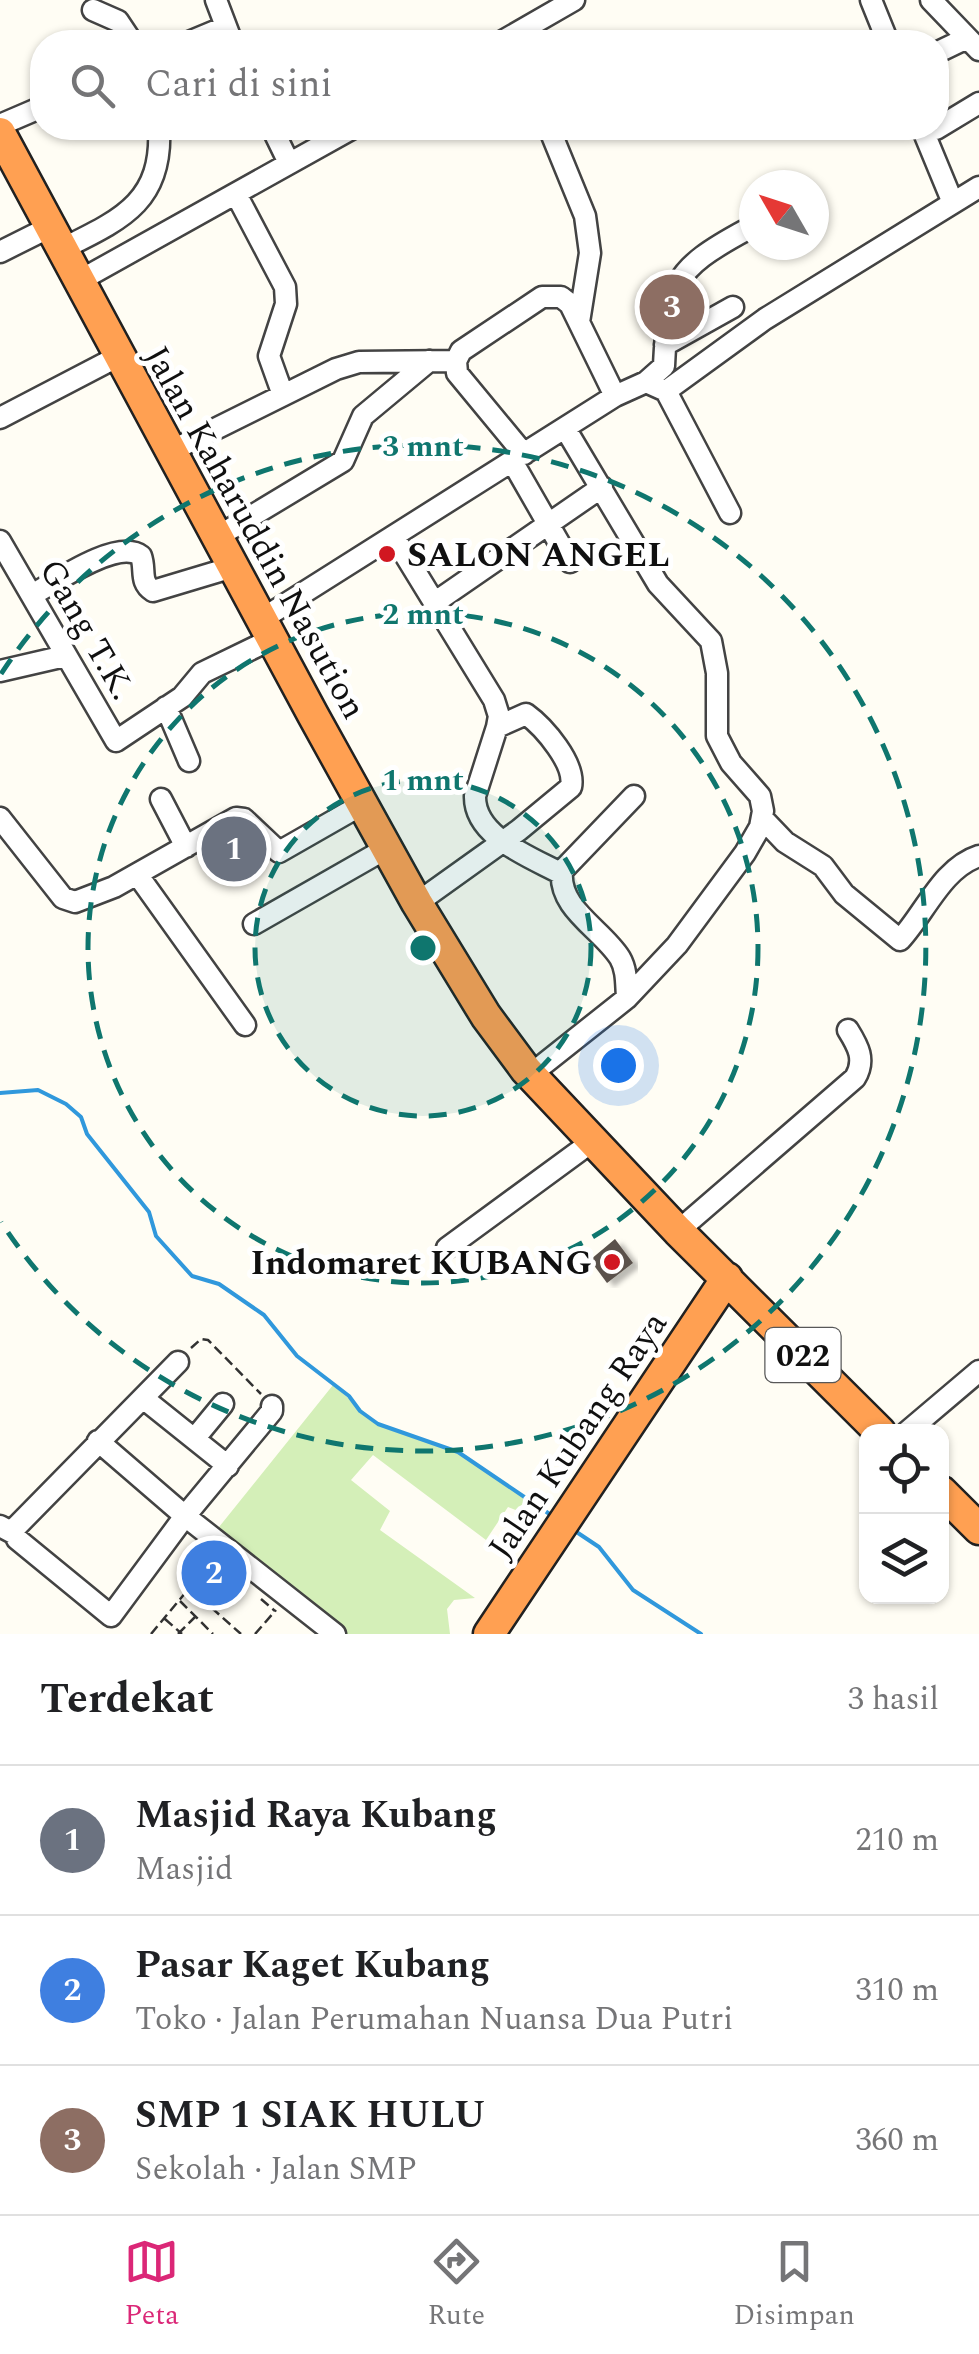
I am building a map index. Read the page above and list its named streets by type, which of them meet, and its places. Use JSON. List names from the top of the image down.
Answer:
{
  "streets": {
    "highway": ["Jalan Kaharuddin Nasution", "022", "Jalan Kubang Raya"],
    "street": ["Gang T.K."]
  },
  "crossings": [
    ["Jalan Kaharuddin Nasution", "Gang T.K."],
    ["Jalan Kaharuddin Nasution", "022"],
    ["Jalan Kaharuddin Nasution", "Jalan Kubang Raya"],
    ["022", "Jalan Kubang Raya"]
  ],
  "places": ["SALON ANGEL", "Indomaret KUBANG"],
  "north": "top left",
  "page": {
    "search": "Cari di sini",
    "pins": ["3", "1", "2"],
    "heading": ["Terdekat", "3 hasil"],
    "list": [
      {
        "mark": "1",
        "name": "Masjid Raya Kubang",
        "note": "Masjid",
        "value": "210 m"
      },
      {
        "mark": "2",
        "name": "Pasar Kaget Kubang",
        "note": "Toko · Jalan Perumahan Nuansa Dua Putri",
        "value": "310 m"
      },
      {
        "mark": "3",
        "name": "SMP 1 SIAK HULU",
        "note": "Sekolah · Jalan SMP",
        "value": "360 m"
      }
    ],
    "nav": ["Peta", "Rute", "Disimpan"]
  },
  "rings": ["3 mnt", "2 mnt", "1 mnt"]
}
